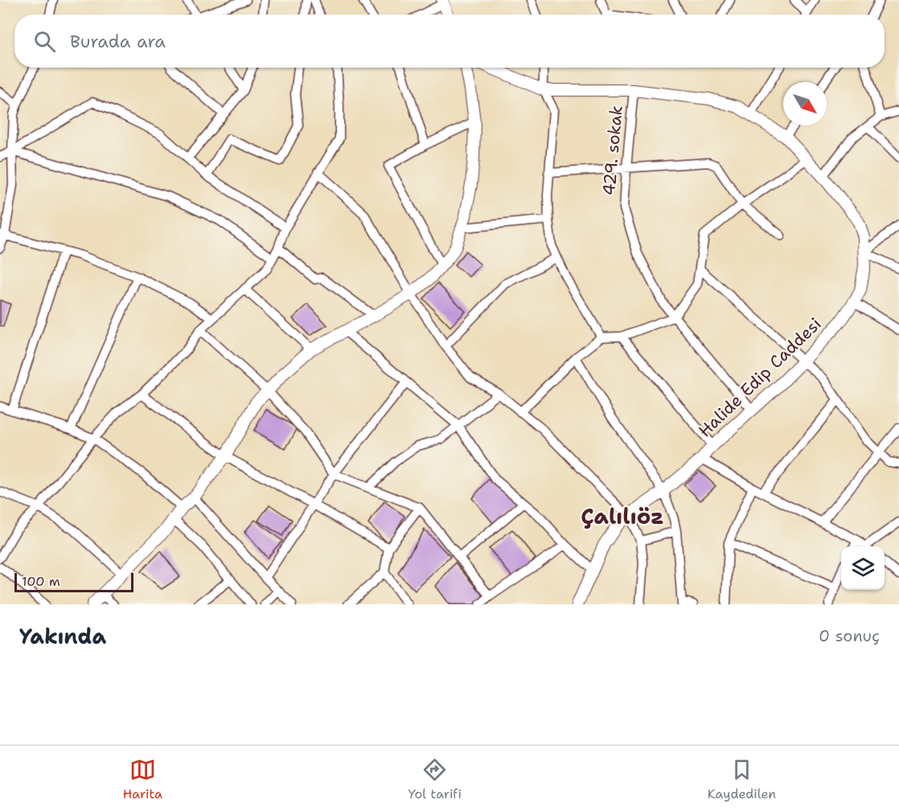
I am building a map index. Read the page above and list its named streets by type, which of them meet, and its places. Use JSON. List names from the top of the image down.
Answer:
{
  "streets": {
    "street": ["429. sokak", "Halide Edip Caddesi"]
  },
  "crossings": [
    ["429. sokak", "Halide Edip Caddesi"]
  ],
  "districts": ["Çalılıöz"],
  "scale_bar": "100 m",
  "north": "bottom right",
  "page": {
    "search": "Burada ara",
    "scale": "100 m",
    "heading": ["Yakında", "0 sonuç"],
    "nav": ["Harita", "Yol tarifi", "Kaydedilen"]
  }
}
